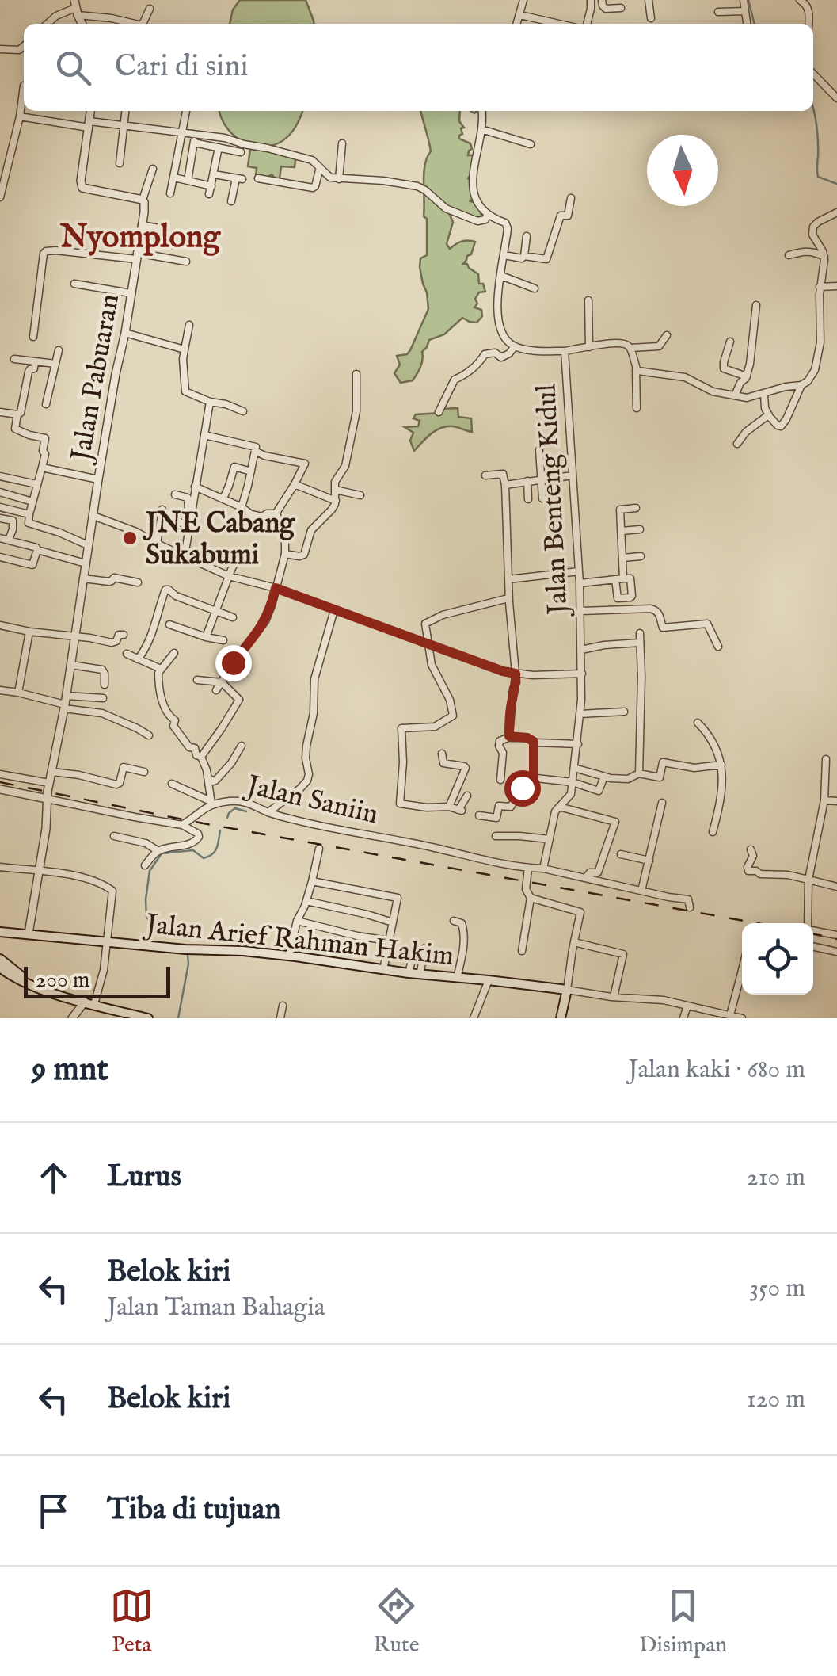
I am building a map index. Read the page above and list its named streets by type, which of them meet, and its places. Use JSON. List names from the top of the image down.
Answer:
{
  "streets": {
    "main road": ["Jalan Arief Rahman Hakim"],
    "street": ["Jalan Pabuaran", "Jalan Benteng Kidul", "Jalan Saniin"]
  },
  "crossings": [
    ["Jalan Pabuaran", "Jalan Arief Rahman Hakim"]
  ],
  "districts": ["Nyomplong"],
  "places": ["JNE Cabang Sukabumi"],
  "scale_bar": "200 m",
  "north": "bottom",
  "page": {
    "search": "Cari di sini",
    "scale": "200 m",
    "heading": ["9 mnt", "Jalan kaki · 680 m"],
    "list": [
      ["Lurus", "210 m"],
      ["Belok kiri", "Jalan Taman Bahagia", "350 m"],
      ["Belok kiri", "120 m"],
      "Tiba di tujuan"
    ],
    "nav": ["Peta", "Rute", "Disimpan"]
  }
}
